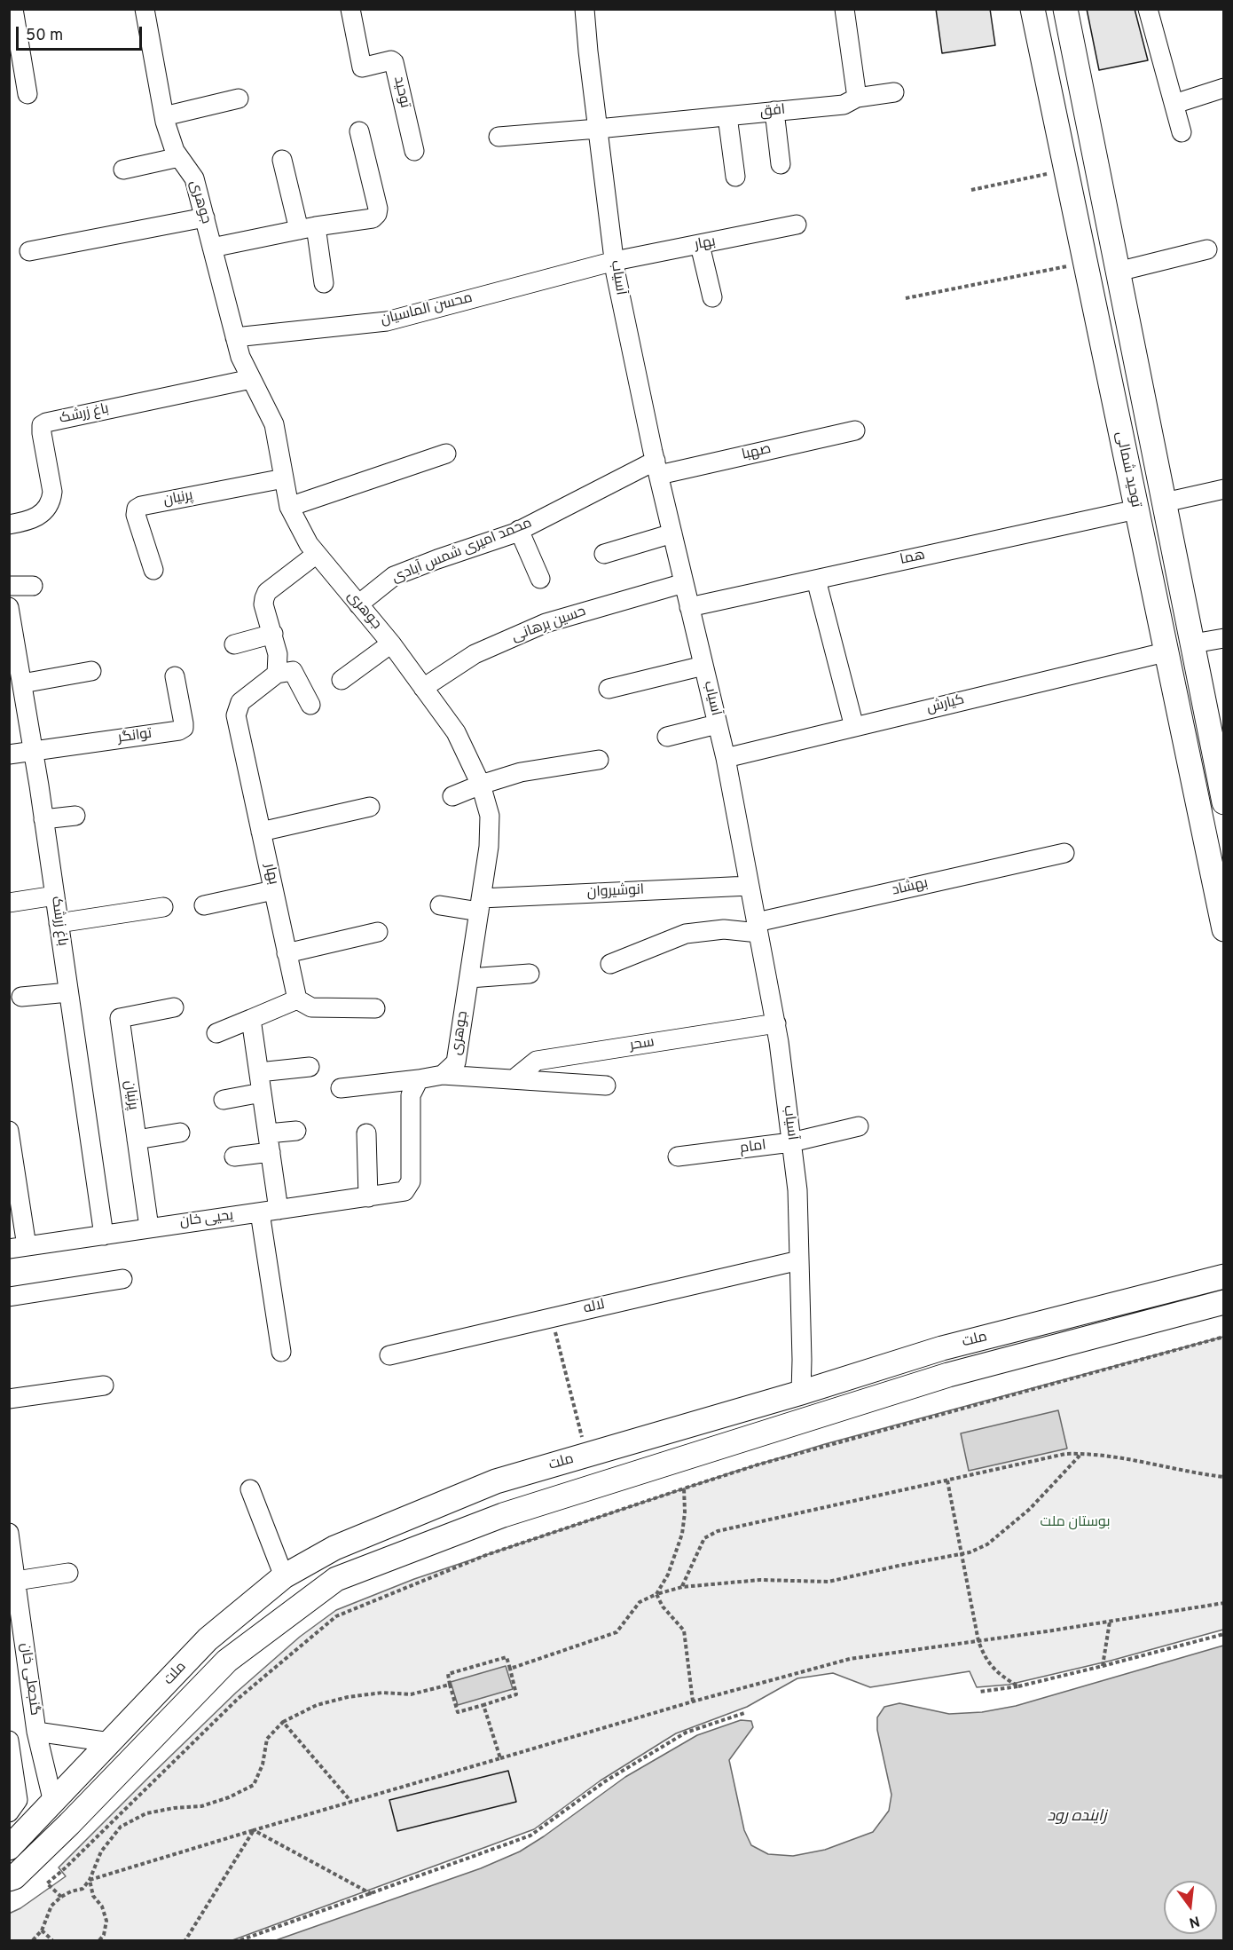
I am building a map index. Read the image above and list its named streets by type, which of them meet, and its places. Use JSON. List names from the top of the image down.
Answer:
{
  "streets": {
    "main road": ["توحید شمالی", "ملت"],
    "street": [
      "توحید",
      "افق",
      "جوهری",
      "بهار",
      "آسیاب",
      "محسن الماسیان",
      "باغ زرشک",
      "صهبا",
      "پرنیان",
      "محمد امیری شمس آبادی",
      "هما",
      "حسین برهانی",
      "کیارش",
      "توانگر",
      "بهشاد",
      "انوشیروان",
      "سحر",
      "امام",
      "یحیی خان",
      "لاله",
      "گنجعلی خان"
    ]
  },
  "crossings": [
    ["افق", "آسیاب"],
    ["جوهری", "محسن الماسیان"],
    ["جوهری", "باغ زرشک"],
    ["جوهری", "پرنیان"],
    ["جوهری", "محمد امیری شمس آبادی"],
    ["جوهری", "حسین برهانی"],
    ["جوهری", "انوشیروان"],
    ["بهار", "آسیاب"],
    ["بهار", "محسن الماسیان"],
    ["آسیاب", "محسن الماسیان"],
    ["آسیاب", "صهبا"],
    ["آسیاب", "محمد امیری شمس آبادی"],
    ["آسیاب", "هما"],
    ["آسیاب", "حسین برهانی"],
    ["آسیاب", "کیارش"],
    ["آسیاب", "بهشاد"],
    ["آسیاب", "انوشیروان"],
    ["آسیاب", "سحر"],
    ["آسیاب", "امام"],
    ["آسیاب", "لاله"],
    ["آسیاب", "ملت"],
    ["باغ زرشک", "توانگر"],
    ["باغ زرشک", "یحیی خان"],
    ["صهبا", "محمد امیری شمس آبادی"],
    ["توحید شمالی", "هما"],
    ["توحید شمالی", "کیارش"],
    ["پرنیان", "یحیی خان"],
    ["ملت", "گنجعلی خان"]
  ],
  "water": ["زاینده رود"],
  "parks": ["بوستان ملت"],
  "scale_bar": "50 m",
  "north": "bottom"
}
